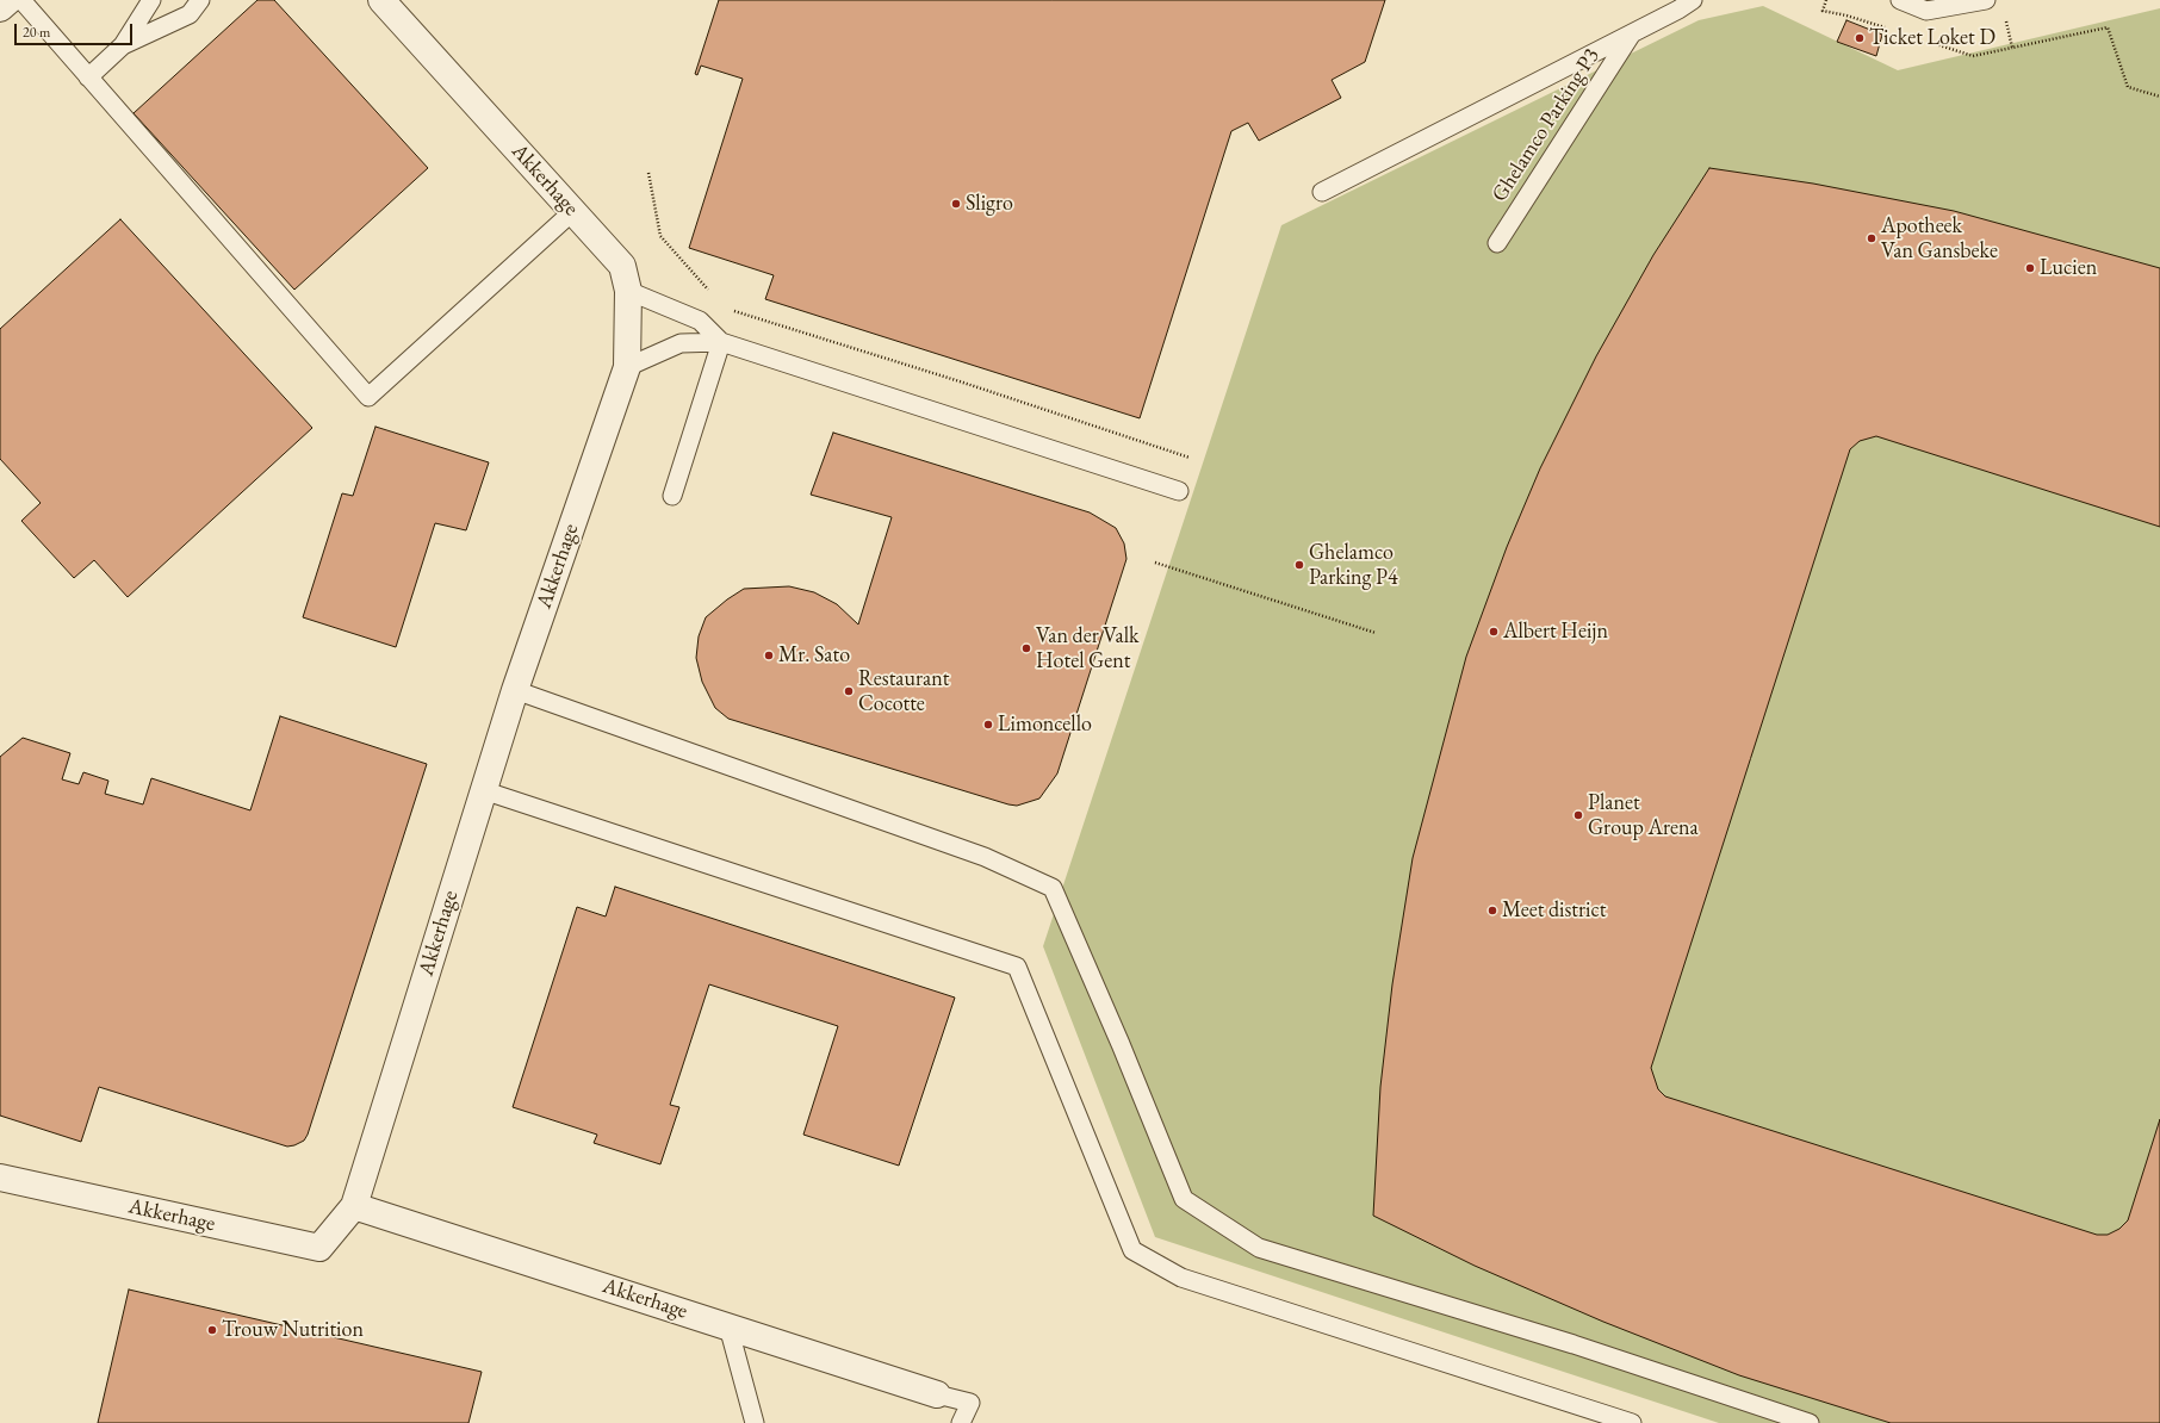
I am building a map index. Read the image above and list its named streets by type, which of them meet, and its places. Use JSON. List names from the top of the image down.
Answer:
{
  "streets": {
    "street": ["Akkerhage"],
    "lane": ["Ghelamco Parking P3"]
  },
  "places": [
    "Ticket Loket D",
    "Sligro",
    "Apotheek Van Gansbeke",
    "Lucien",
    "Ghelamco Parking P4",
    "Albert Heijn",
    "Van der Valk Hotel Gent",
    "Mr. Sato",
    "Restaurant Cocotte",
    "Limoncello",
    "Planet Group Arena",
    "Meet district",
    "Trouw Nutrition"
  ],
  "scale_bar": "20 m"
}
